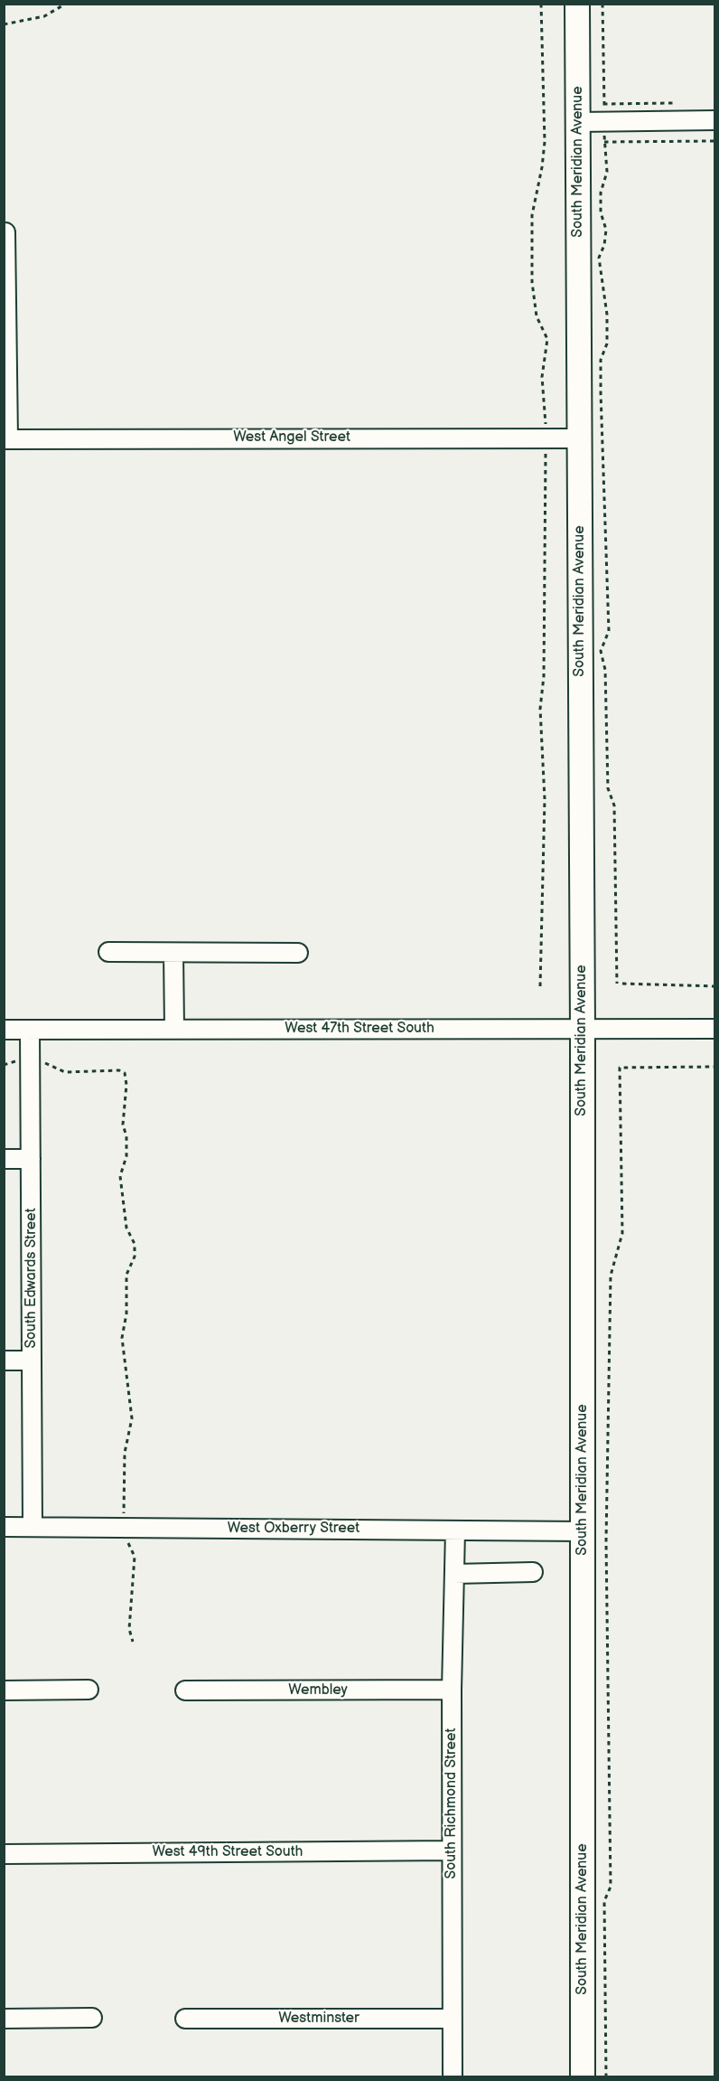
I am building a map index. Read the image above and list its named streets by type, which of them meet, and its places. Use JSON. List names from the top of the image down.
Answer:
{
  "streets": {
    "main road": ["South Meridian Avenue"],
    "street": [
      "West Angel Street",
      "West 47th Street South",
      "South Edwards Street",
      "West Oxberry Street",
      "Wembley",
      "South Richmond Street",
      "West 49th Street South",
      "Westminster"
    ]
  },
  "crossings": [
    ["South Meridian Avenue", "West Angel Street"],
    ["South Meridian Avenue", "West 47th Street South"],
    ["South Meridian Avenue", "West Oxberry Street"],
    ["West 47th Street South", "South Edwards Street"],
    ["South Edwards Street", "West Oxberry Street"],
    ["West Oxberry Street", "South Richmond Street"],
    ["Wembley", "South Richmond Street"],
    ["South Richmond Street", "West 49th Street South"],
    ["South Richmond Street", "Westminster"]
  ]
}
